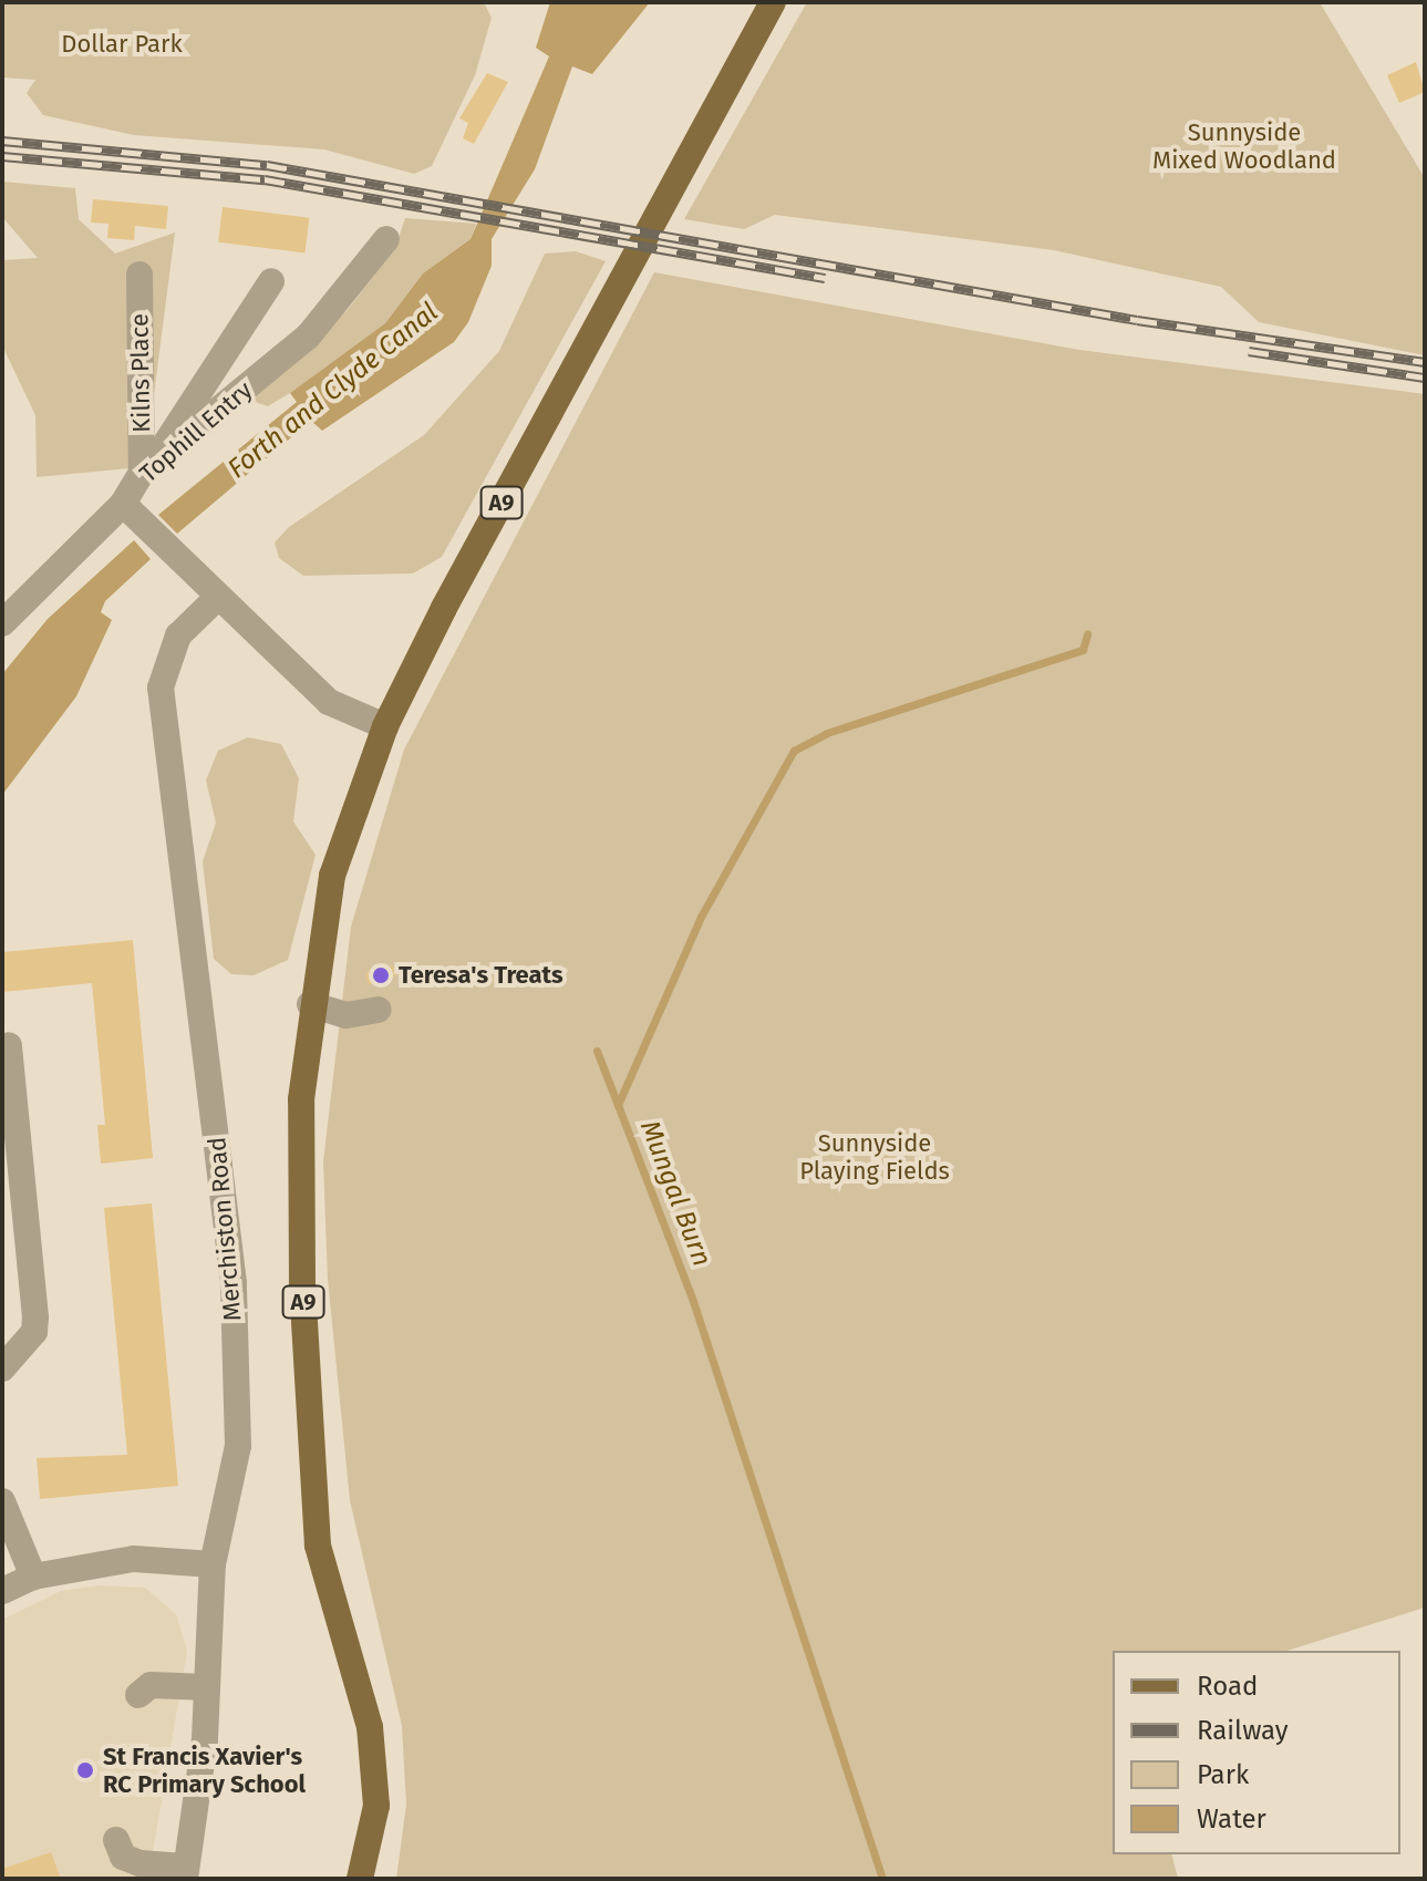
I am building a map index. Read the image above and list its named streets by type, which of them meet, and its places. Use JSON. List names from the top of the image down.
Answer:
{
  "streets": {
    "main road": ["A9"],
    "street": ["Kilns Place", "Tophill Entry", "Merchiston Road"]
  },
  "crossings": [
    ["Kilns Place", "Tophill Entry"]
  ],
  "water": ["Forth and Clyde Canal", "Mungal Burn"],
  "parks": ["Dollar Park", "Sunnyside Mixed Woodland", "Sunnyside Playing Fields"],
  "places": ["Teresa's Treats", "St Francis Xavier's RC Primary School"],
  "legend": [
    "Road",
    "Railway",
    "Park",
    "Water"
  ]
}
